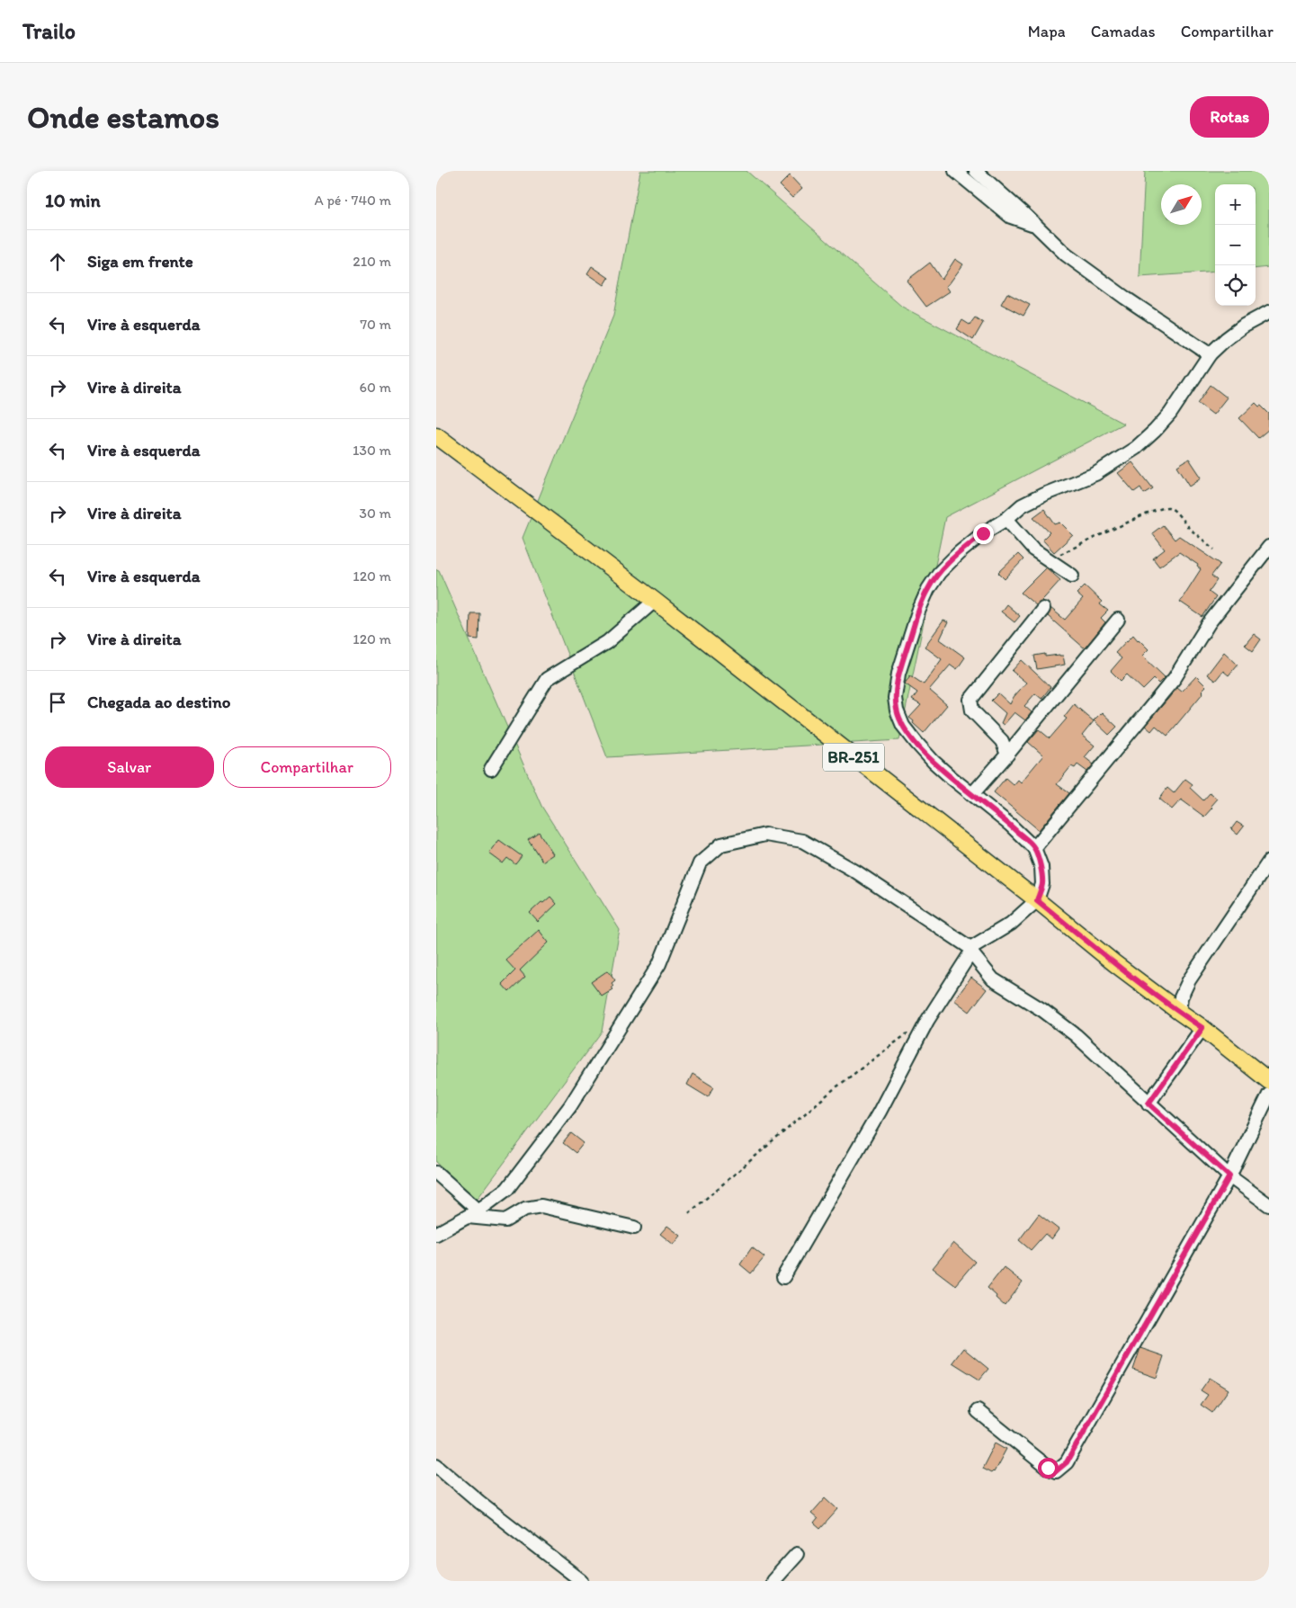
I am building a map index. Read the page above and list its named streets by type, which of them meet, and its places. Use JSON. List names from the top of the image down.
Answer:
{
  "streets": {
    "main road": ["BR-251"]
  },
  "north": "top right",
  "page": {
    "header": "Trailo",
    "nav": ["Mapa", "Camadas", "Compartilhar"],
    "buttons": [
      "Rotas",
      ["Salvar", "Compartilhar"]
    ],
    "title": "Onde estamos",
    "heading": ["10 min", "A pé · 740 m"],
    "map_buttons": ["+", "−"],
    "list": [
      ["Siga em frente", "210 m"],
      ["Vire à esquerda", "70 m"],
      ["Vire à direita", "60 m"],
      ["Vire à esquerda", "130 m"],
      ["Vire à direita", "30 m"],
      ["Vire à esquerda", "120 m"],
      ["Vire à direita", "120 m"],
      "Chegada ao destino"
    ]
  }
}
